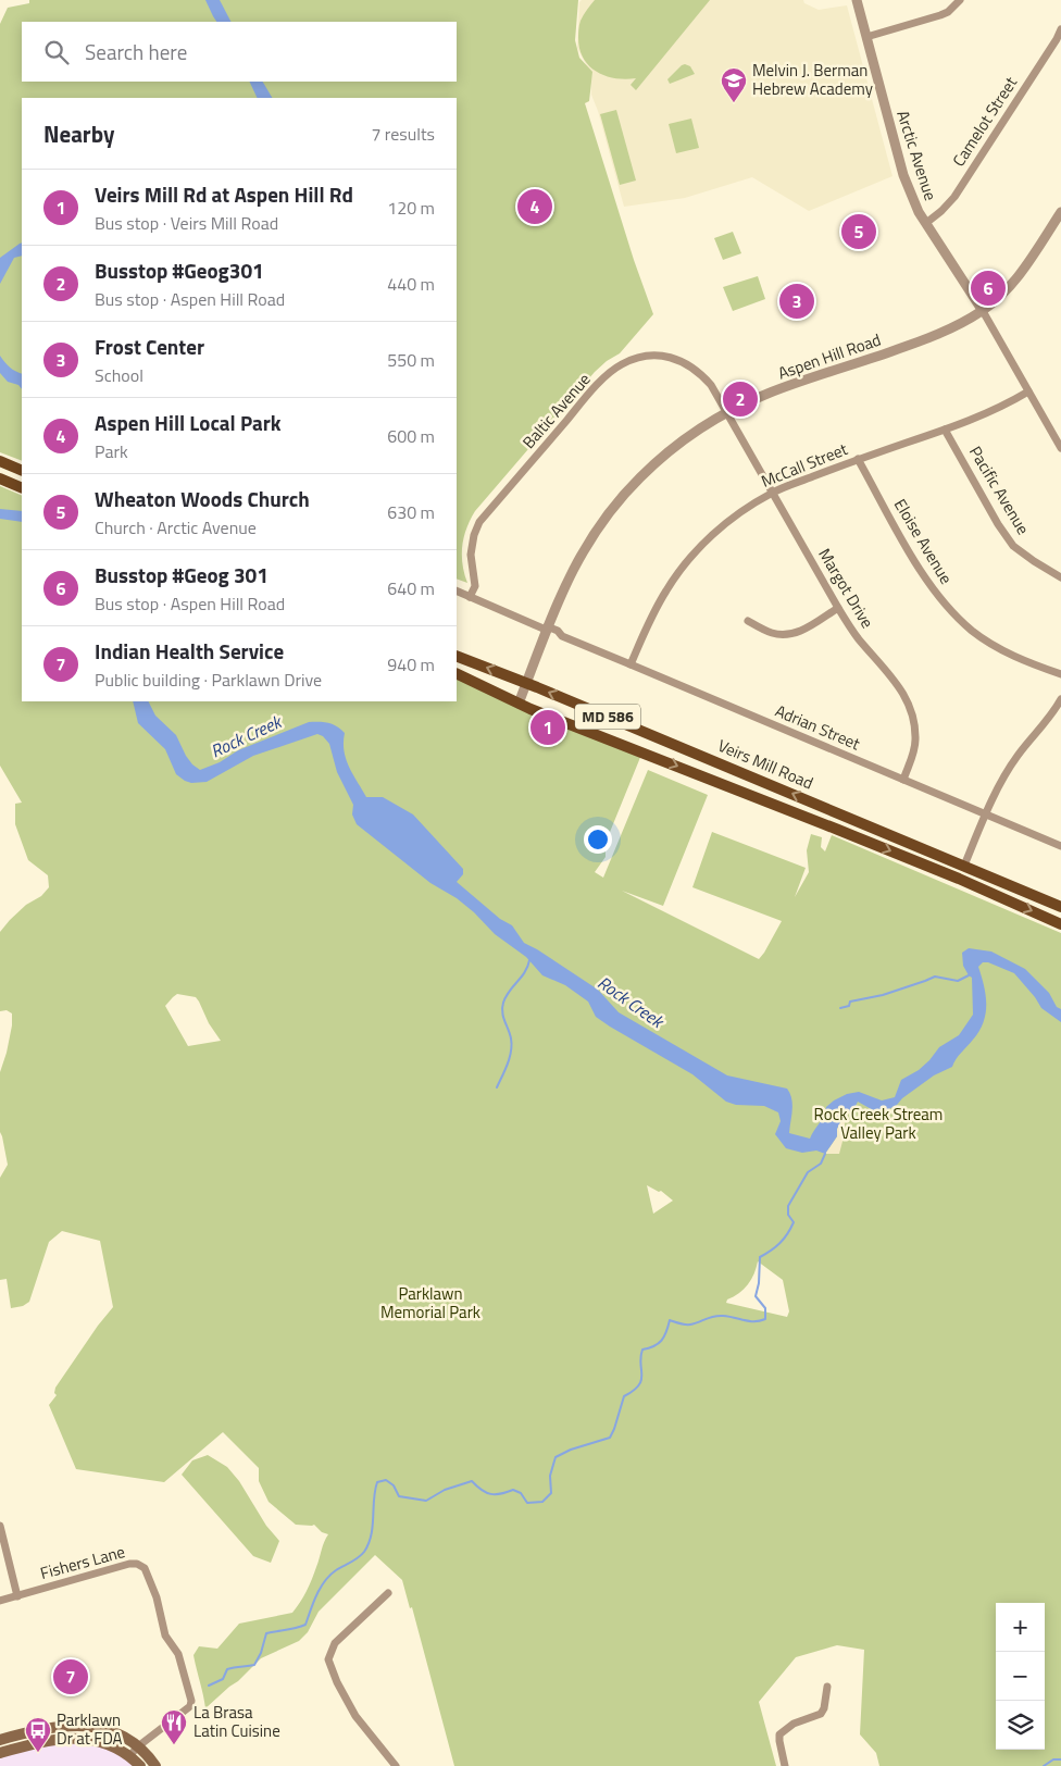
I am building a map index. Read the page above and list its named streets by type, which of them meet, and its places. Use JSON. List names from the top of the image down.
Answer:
{
  "streets": {
    "main road": ["MD 586", "Veirs Mill Road"],
    "street": [
      "Camelot Street",
      "Arctic Avenue",
      "Aspen Hill Road",
      "Baltic Avenue",
      "McCall Street",
      "Pacific Avenue",
      "Eloise Avenue",
      "Margot Drive",
      "Adrian Street",
      "Fishers Lane"
    ]
  },
  "crossings": [
    ["Camelot Street", "Arctic Avenue"],
    ["Arctic Avenue", "Aspen Hill Road"],
    ["Arctic Avenue", "McCall Street"],
    ["Aspen Hill Road", "Baltic Avenue"],
    ["Aspen Hill Road", "Margot Drive"],
    ["Aspen Hill Road", "Adrian Street"],
    ["Aspen Hill Road", "Veirs Mill Road"],
    ["Baltic Avenue", "Margot Drive"],
    ["Baltic Avenue", "Adrian Street"],
    ["McCall Street", "Pacific Avenue"],
    ["McCall Street", "Eloise Avenue"],
    ["McCall Street", "Margot Drive"],
    ["McCall Street", "Adrian Street"],
    ["Margot Drive", "Adrian Street"]
  ],
  "water": ["Rock Creek"],
  "parks": ["Rock Creek Stream Valley Park", "Parklawn Memorial Park"],
  "places": {
    "school or university": ["Melvin J. Berman Hebrew Academy"],
    "restaurant": ["La Brasa Latin Cuisine"],
    "bus stop": ["Parklawn Dr at FDA"]
  },
  "page": {
    "search": "Search here",
    "heading": ["Nearby", "7 results"],
    "list": [
      {
        "mark": "1",
        "name": "Veirs Mill Rd at Aspen Hill Rd",
        "note": "Bus stop · Veirs Mill Road",
        "value": "120 m"
      },
      {
        "mark": "2",
        "name": "Busstop #Geog301",
        "note": "Bus stop · Aspen Hill Road",
        "value": "440 m"
      },
      {
        "mark": "3",
        "name": "Frost Center",
        "note": "School",
        "value": "550 m"
      },
      {
        "mark": "4",
        "name": "Aspen Hill Local Park",
        "note": "Park",
        "value": "600 m"
      },
      {
        "mark": "5",
        "name": "Wheaton Woods Church",
        "note": "Church · Arctic Avenue",
        "value": "630 m"
      },
      {
        "mark": "6",
        "name": "Busstop #Geog 301",
        "note": "Bus stop · Aspen Hill Road",
        "value": "640 m"
      },
      {
        "mark": "7",
        "name": "Indian Health Service",
        "note": "Public building · Parklawn Drive",
        "value": "940 m"
      }
    ],
    "pins": [
      "4",
      "5",
      "6",
      "3",
      "2",
      "1",
      "7"
    ],
    "map_buttons": ["+", "−"]
  }
}
